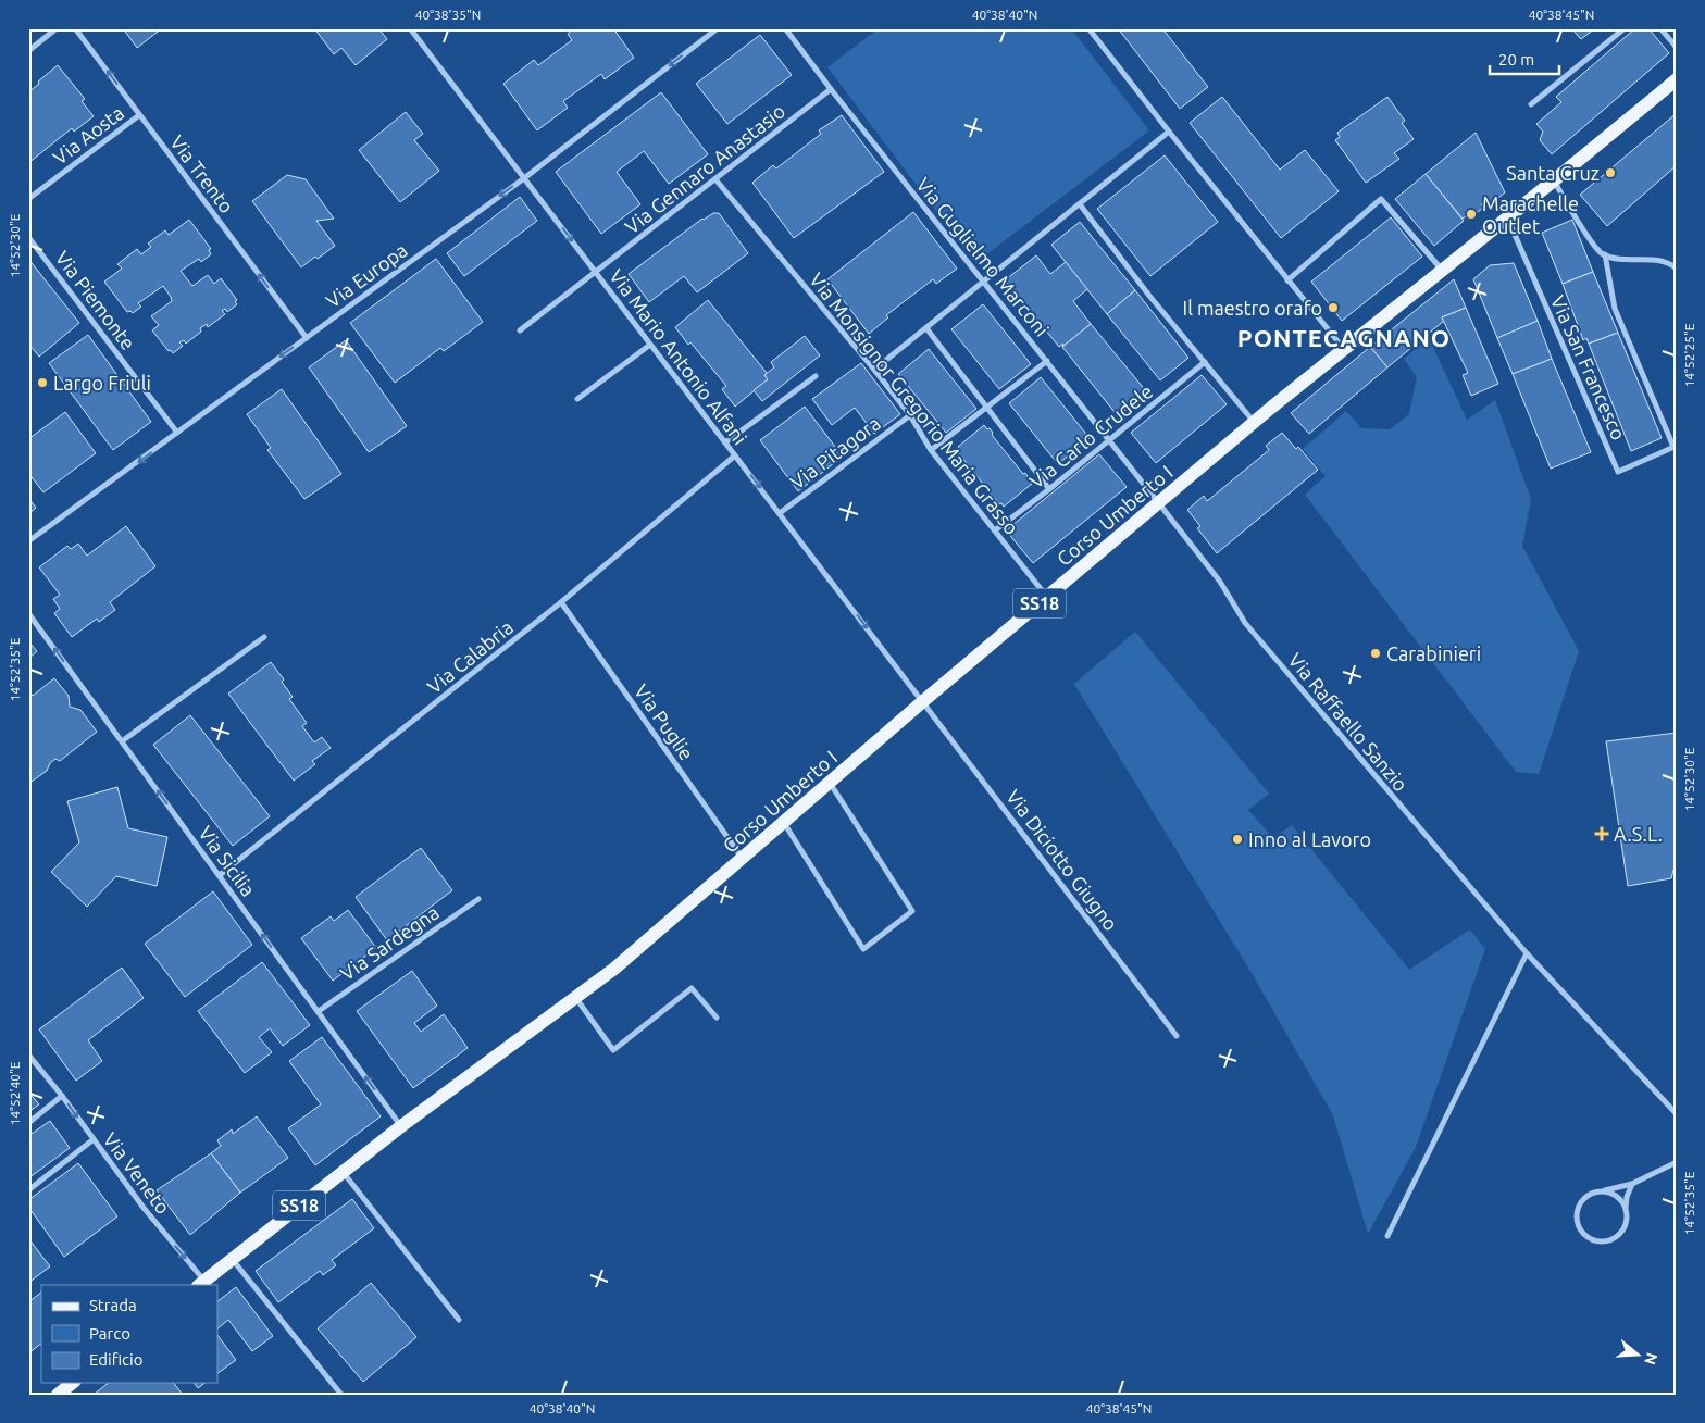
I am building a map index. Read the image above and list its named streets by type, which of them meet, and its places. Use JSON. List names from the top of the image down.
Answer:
{
  "streets": {
    "main road": ["Corso Umberto I", "SS18"],
    "street": [
      "Via Aosta",
      "Via Gennaro Anastasio",
      "Via Trento",
      "Via Guglielmo Marconi",
      "Via Europa",
      "Via Piemonte",
      "Via Mario Antonio Alfani",
      "Via San Francesco",
      "Via Monsignor Gregorio Maria Grasso",
      "Via Carlo Crudele",
      "Via Pitagora",
      "Via Calabria",
      "Via Puglie",
      "Via Raffaello Sanzio",
      "Via Diciotto Giugno",
      "Via Sicilia",
      "Via Sardegna",
      "Via Veneto"
    ]
  },
  "crossings": [
    ["Via Aosta", "Via Trento"],
    ["Via Gennaro Anastasio", "Via Guglielmo Marconi"],
    ["Via Gennaro Anastasio", "Via Mario Antonio Alfani"],
    ["Via Gennaro Anastasio", "Via Monsignor Gregorio Maria Grasso"],
    ["Via Trento", "Via Europa"],
    ["Via Guglielmo Marconi", "Via Carlo Crudele"],
    ["Via Guglielmo Marconi", "Corso Umberto I"],
    ["Via Guglielmo Marconi", "Via Raffaello Sanzio"],
    ["Via Europa", "Via Piemonte"],
    ["Via Europa", "Via Mario Antonio Alfani"],
    ["Via Mario Antonio Alfani", "Via Pitagora"],
    ["Via Mario Antonio Alfani", "Corso Umberto I"],
    ["Via Mario Antonio Alfani", "Via Calabria"],
    ["Via Mario Antonio Alfani", "Via Diciotto Giugno"],
    ["Via San Francesco", "Corso Umberto I"],
    ["Via Monsignor Gregorio Maria Grasso", "Via Carlo Crudele"],
    ["Via Monsignor Gregorio Maria Grasso", "Via Pitagora"],
    ["Via Monsignor Gregorio Maria Grasso", "Corso Umberto I"],
    ["Corso Umberto I", "SS18"],
    ["Corso Umberto I", "Via Puglie"],
    ["Corso Umberto I", "Via Raffaello Sanzio"],
    ["Corso Umberto I", "Via Diciotto Giugno"],
    ["Corso Umberto I", "Via Sicilia"],
    ["SS18", "Via Sicilia"],
    ["SS18", "Via Veneto"],
    ["Via Calabria", "Via Puglie"],
    ["Via Calabria", "Via Sicilia"],
    ["Via Sicilia", "Via Sardegna"]
  ],
  "one_way": [
    "Via Trento",
    "Via Europa",
    "Via Mario Antonio Alfani",
    "Via Sicilia",
    "Via Veneto"
  ],
  "districts": ["PONTECAGNANO"],
  "places": {
    "other": [
      "Santa Cruz",
      "Marachelle Outlet",
      "Il maestro orafo",
      "Largo Friuli",
      "Carabinieri",
      "Inno al Lavoro"
    ],
    "health": ["A.S.L."]
  },
  "legend": ["Strada", "Parco", "Edificio"],
  "scale_bar": "20 m",
  "north": "right",
  "coordinates": [
    "40°38'35\"N",
    "40°38'40\"N",
    "40°38'45\"N",
    "14°52'30\"E",
    "14°52'25\"E",
    "14°52'35\"E",
    "14°52'40\"E"
  ]
}
